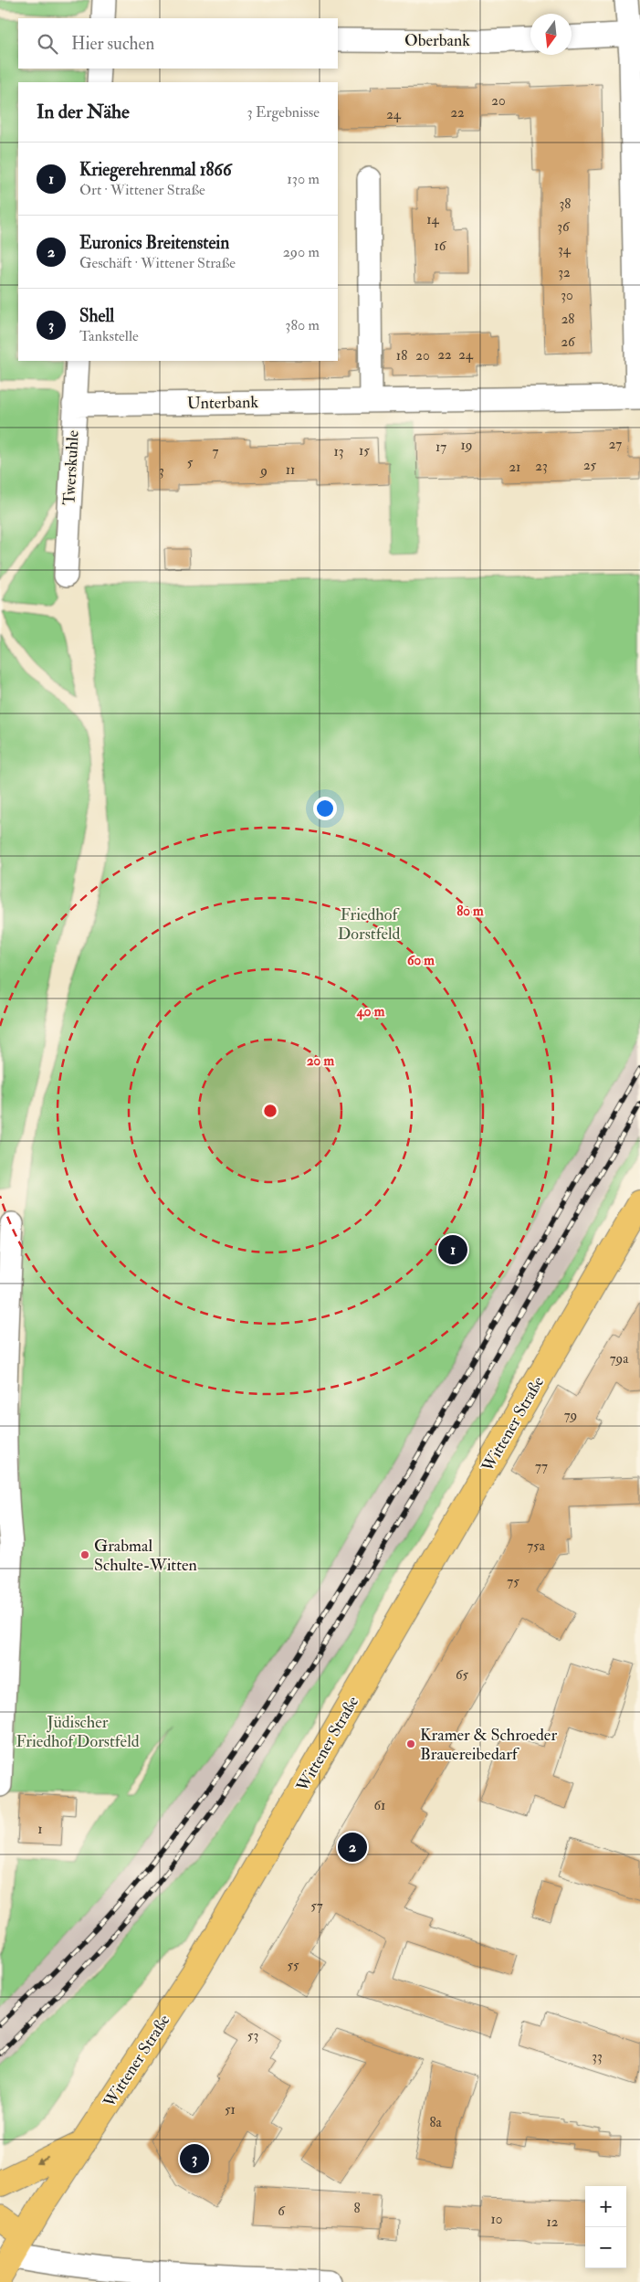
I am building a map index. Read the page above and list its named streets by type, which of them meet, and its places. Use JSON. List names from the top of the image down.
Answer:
{
  "streets": {
    "main road": ["Wittener Straße"],
    "street": ["Oberbank", "Unterbank", "Twerskuhle"]
  },
  "crossings": [
    ["Unterbank", "Twerskuhle"]
  ],
  "parks": ["Friedhof Dorstfeld", "Jüdischer Friedhof Dorstfeld"],
  "places": ["Grabmal Schulte-Witten", "Kramer & Schroeder Brauereibedarf"],
  "house_numbers": [
    "20",
    "22",
    "24",
    "38",
    "14",
    "36",
    "16",
    "34",
    "32",
    "30",
    "28",
    "26",
    "22",
    "24",
    "18",
    "20",
    "27",
    "19",
    "17",
    "15",
    "7",
    "13",
    "5",
    "25",
    "23",
    "21",
    "11",
    "3",
    "9",
    "79a",
    "79",
    "77",
    "75a",
    "75",
    "65",
    "61",
    "1",
    "57",
    "55",
    "53",
    "33",
    "51",
    "8a",
    "8",
    "6",
    "10",
    "12"
  ],
  "north": "bottom",
  "page": {
    "search": "Hier suchen",
    "heading": ["In der Nähe", "3 Ergebnisse"],
    "list": [
      {
        "mark": "1",
        "name": "Kriegerehrenmal 1866",
        "note": "Ort · Wittener Straße",
        "value": "130 m"
      },
      {
        "mark": "2",
        "name": "Euronics Breitenstein",
        "note": "Geschäft · Wittener Straße",
        "value": "290 m"
      },
      {
        "mark": "3",
        "name": "Shell",
        "note": "Tankstelle",
        "value": "380 m"
      }
    ],
    "pins": ["1", "2", "3"],
    "map_buttons": ["+", "−"]
  },
  "rings": [
    "80 m",
    "60 m",
    "40 m",
    "20 m"
  ]
}
